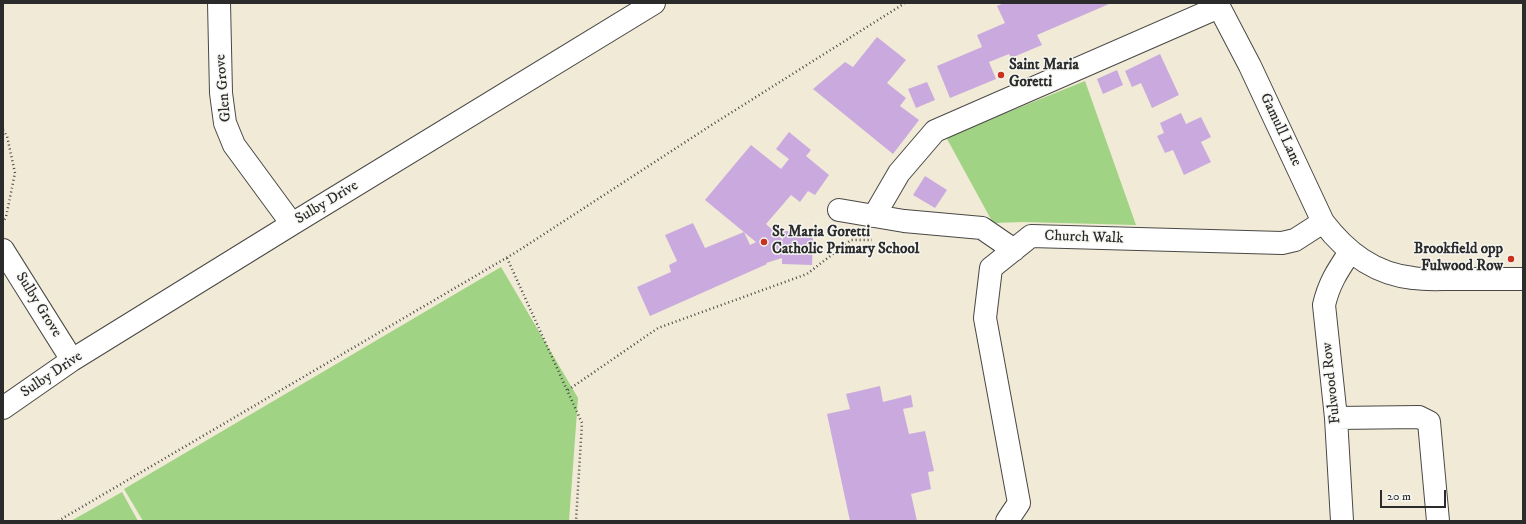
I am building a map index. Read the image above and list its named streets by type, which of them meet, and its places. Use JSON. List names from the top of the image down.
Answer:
{
  "streets": {
    "street": [
      "Glen Grove",
      "Gamull Lane",
      "Sulby Drive",
      "Church Walk",
      "Sulby Grove",
      "Fulwood Row"
    ]
  },
  "crossings": [
    ["Glen Grove", "Sulby Drive"],
    ["Gamull Lane", "Church Walk"],
    ["Gamull Lane", "Fulwood Row"],
    ["Sulby Drive", "Sulby Grove"]
  ],
  "places": ["Saint Maria Goretti", "St Maria Goretti Catholic Primary School", "Brookfield opp Fulwood Row"],
  "scale_bar": "20 m"
}
